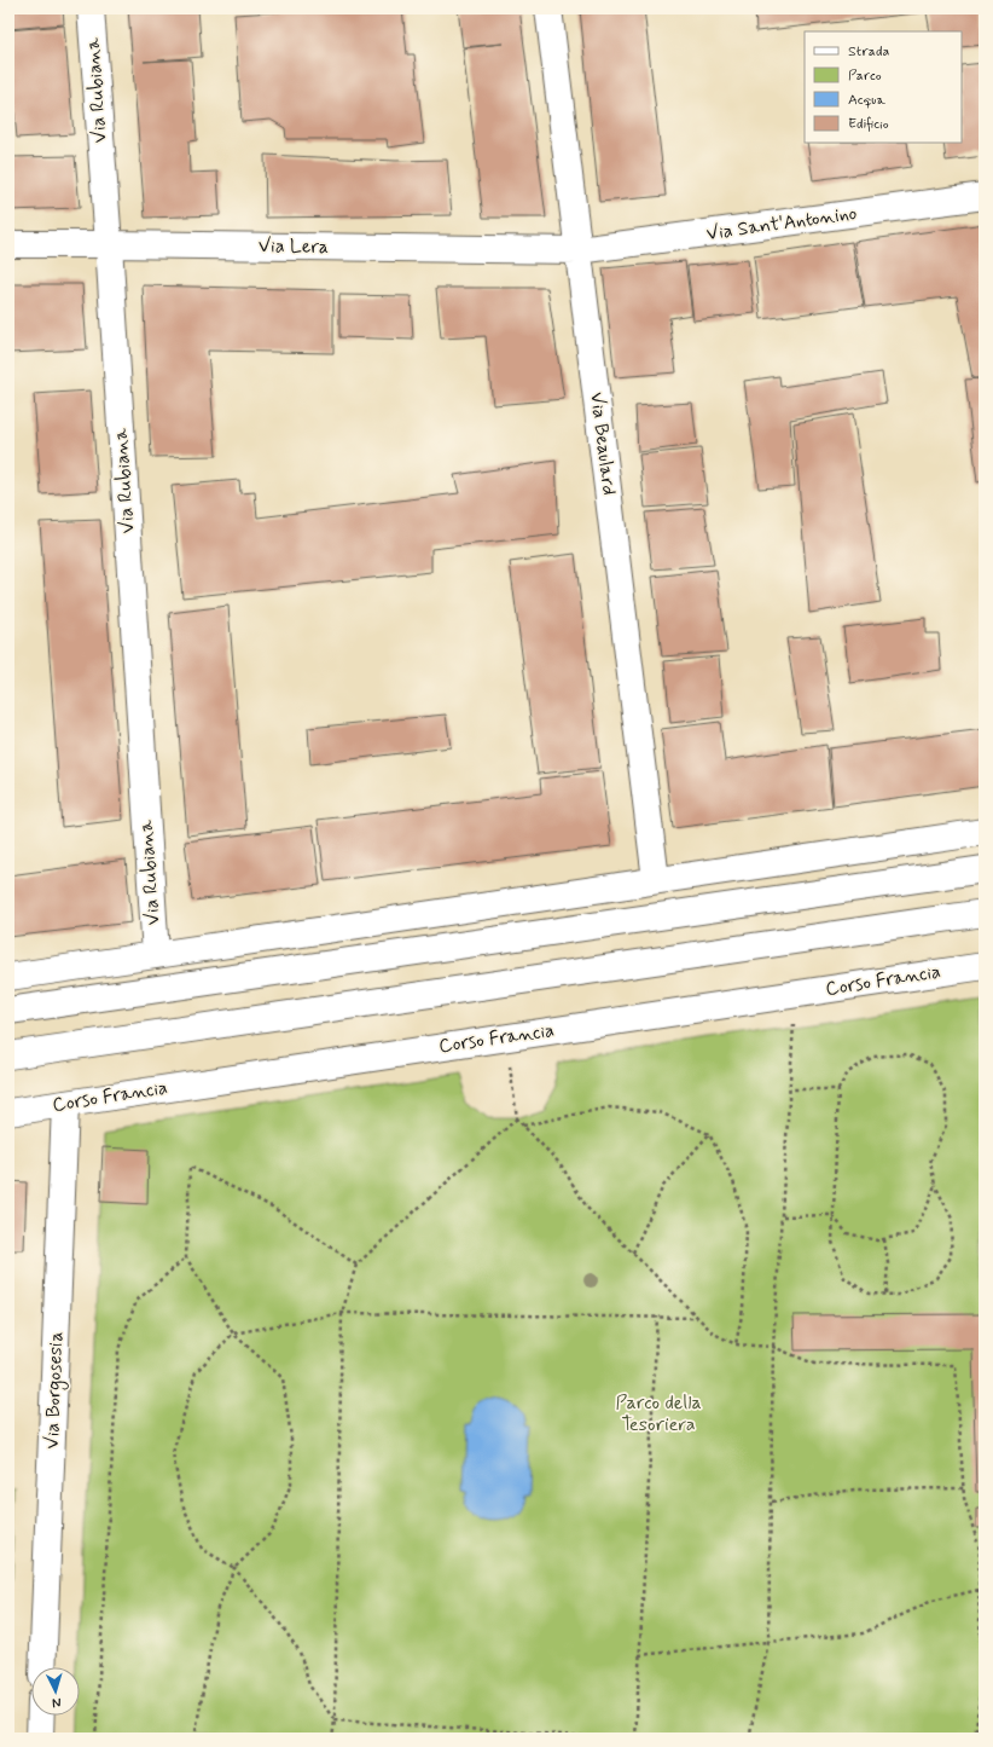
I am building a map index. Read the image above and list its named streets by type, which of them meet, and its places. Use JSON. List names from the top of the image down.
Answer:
{
  "streets": {
    "street": [
      "Via Rubiana",
      "Via Sant'Antonino",
      "Via Lera",
      "Via Beaulard",
      "Corso Francia",
      "Via Borgosesia"
    ]
  },
  "crossings": [
    ["Via Rubiana", "Via Lera"],
    ["Via Sant'Antonino", "Via Lera"],
    ["Via Sant'Antonino", "Via Beaulard"],
    ["Via Lera", "Via Beaulard"],
    ["Corso Francia", "Via Borgosesia"]
  ],
  "parks": ["Parco della Tesoriera"],
  "legend": [
    "Strada",
    "Parco",
    "Acqua",
    "Edificio"
  ],
  "north": "bottom"
}
